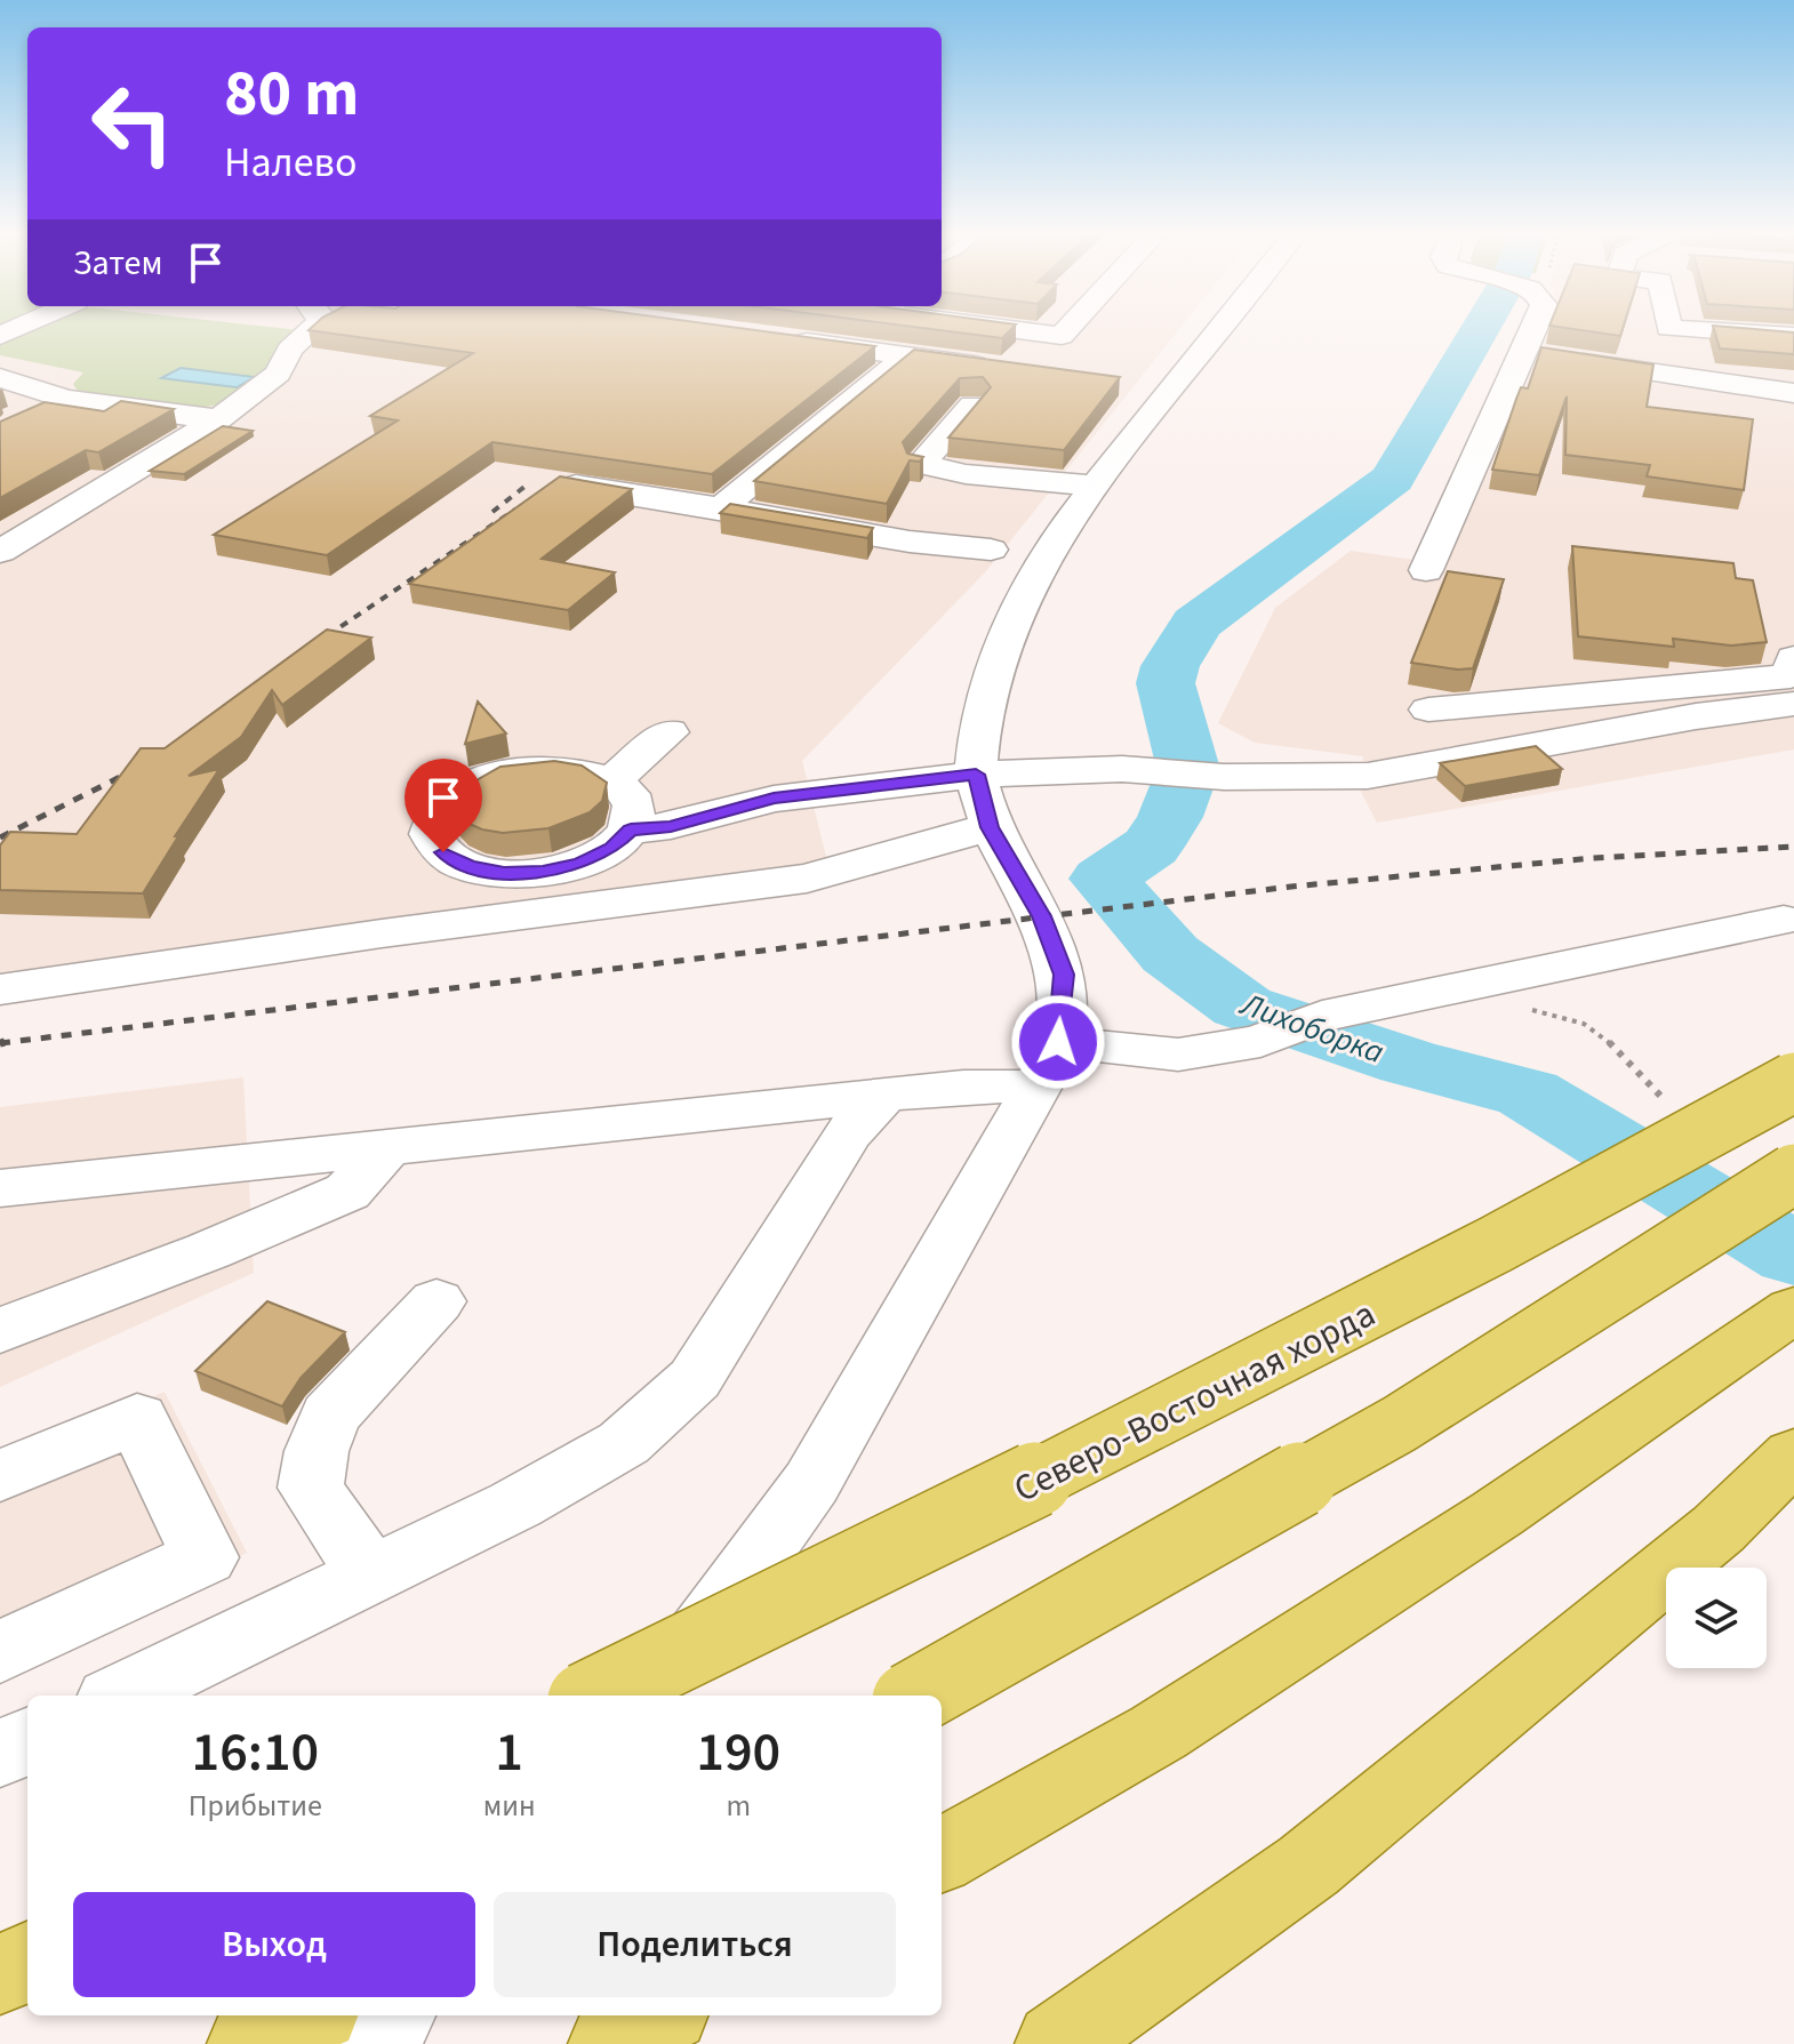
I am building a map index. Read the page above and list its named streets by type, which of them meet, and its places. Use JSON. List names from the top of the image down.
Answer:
{
  "streets": {
    "main road": ["Северо-Восточная хорда"]
  },
  "water": ["Лихоборка"],
  "page": {
    "turn": ["80 m", "Налево"],
    "then": "Затем",
    "eta": [
      "16:10",
      "Прибытие",
      "1",
      "мин",
      "190",
      "m"
    ],
    "buttons": ["Выход", "Поделиться"]
  }
}
